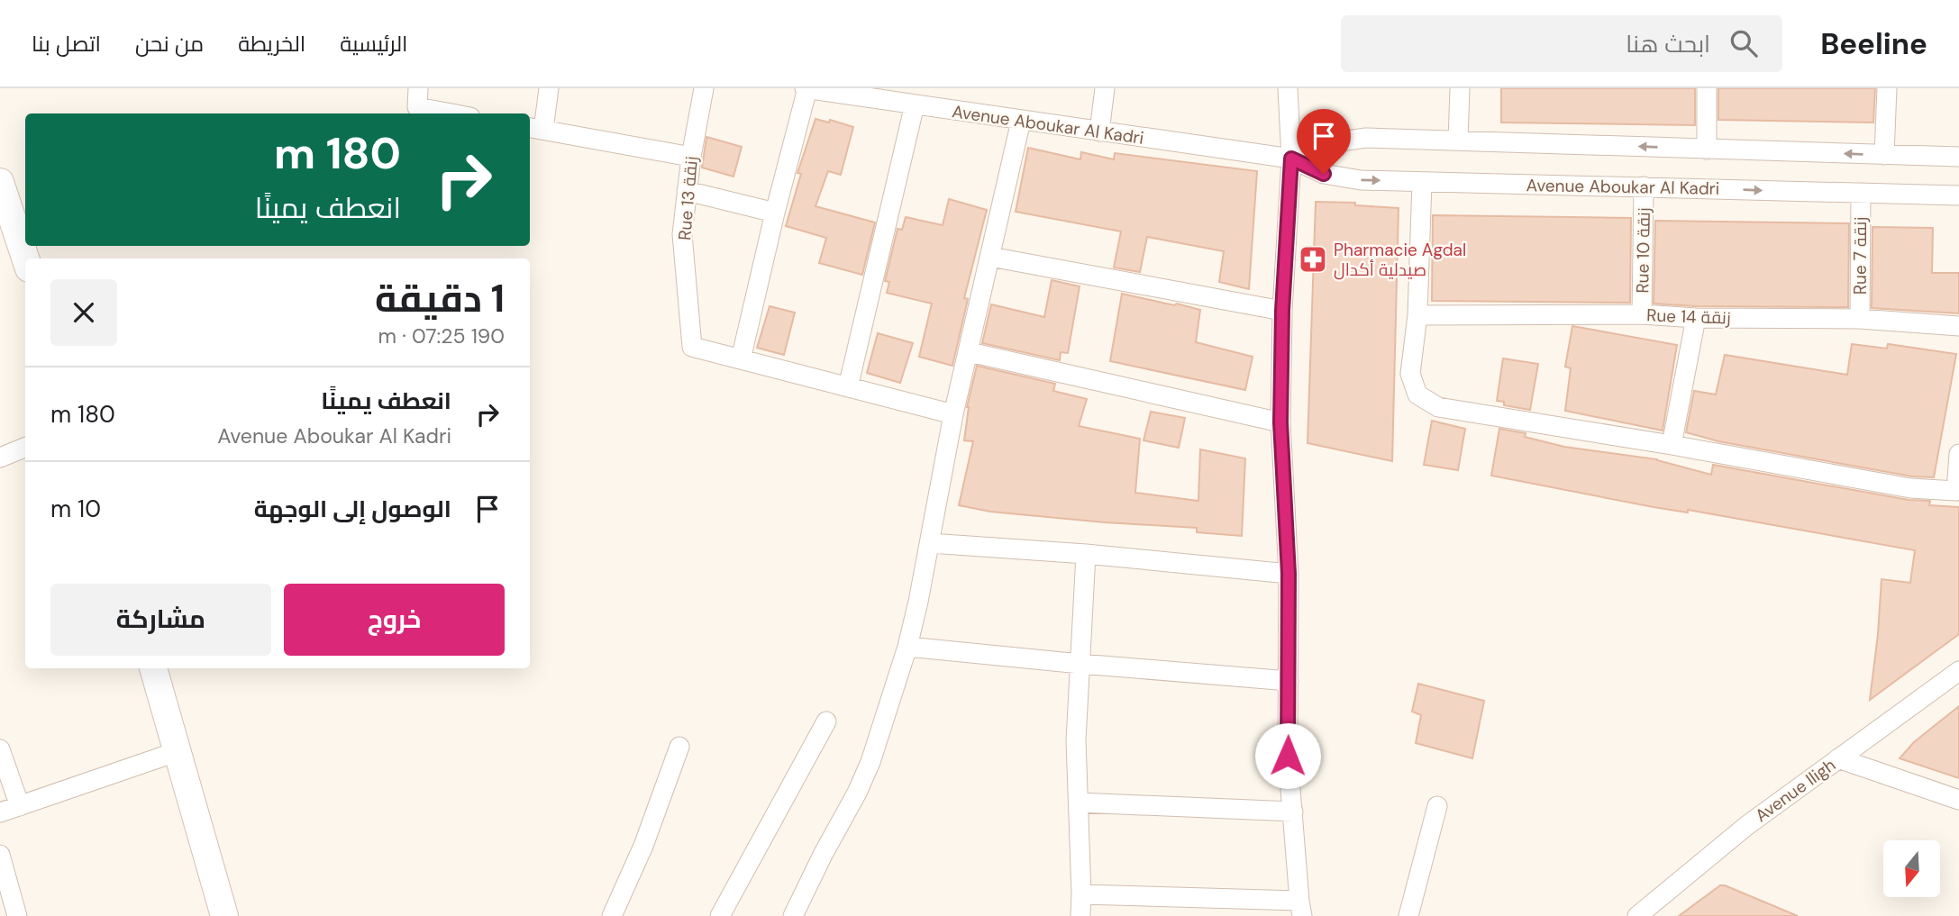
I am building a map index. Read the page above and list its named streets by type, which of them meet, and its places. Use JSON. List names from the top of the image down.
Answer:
{
  "streets": {
    "street": [
      "Avenue Aboukar Al Kadri",
      "Rue 13 زنقة",
      "Rue 10 زنقة",
      "Rue 7 زنقة",
      "Rue 14 زنقة",
      "Avenue Iligh"
    ]
  },
  "crossings": [
    ["Avenue Aboukar Al Kadri", "Rue 10 زنقة"],
    ["Avenue Aboukar Al Kadri", "Rue 7 زنقة"],
    ["Rue 10 زنقة", "Rue 14 زنقة"],
    ["Rue 7 زنقة", "Rue 14 زنقة"]
  ],
  "places": {
    "pharmacy": ["Pharmacie Agdal صيدلية أكدال"]
  },
  "north": "bottom",
  "page": {
    "header": "Beeline",
    "search": "ابحث هنا",
    "nav": [
      "الرئيسية",
      "الخريطة",
      "من نحن",
      "اتصل بنا"
    ],
    "turn": ["180 m", "انعطف يمينًا"],
    "heading": ["1 دقيقة", "190 m · 07:25"],
    "list": [
      {
        "name": "انعطف يمينًا",
        "note": "Avenue Aboukar Al Kadri",
        "value": "180 m"
      },
      {
        "name": "الوصول إلى الوجهة",
        "value": "10 m"
      }
    ],
    "buttons": ["خروج", "مشاركة"]
  }
}
